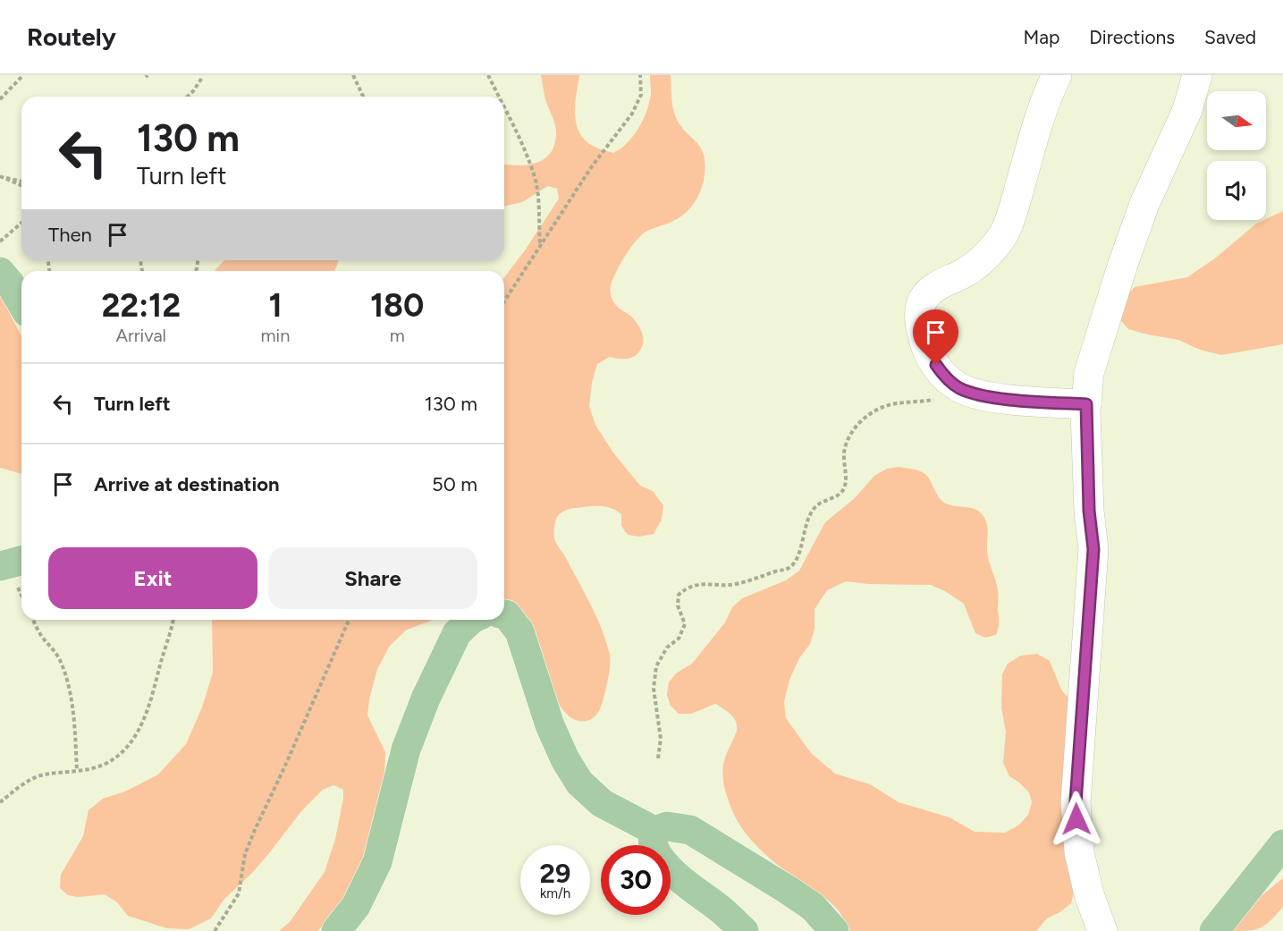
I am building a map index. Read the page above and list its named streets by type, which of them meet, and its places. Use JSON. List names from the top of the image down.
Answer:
{
  "north": "right",
  "page": {
    "header": "Routely",
    "nav": ["Map", "Directions", "Saved"],
    "turn": ["130 m", "Turn left"],
    "then": "Then",
    "eta": [
      "22:12",
      "Arrival",
      "1",
      "min",
      "180",
      "m"
    ],
    "list": [
      {
        "name": "Turn left",
        "value": "130 m"
      },
      {
        "name": "Arrive at destination",
        "value": "50 m"
      }
    ],
    "buttons": ["Exit", "Share"],
    "speed": "29 km/h",
    "limit": "30"
  }
}
